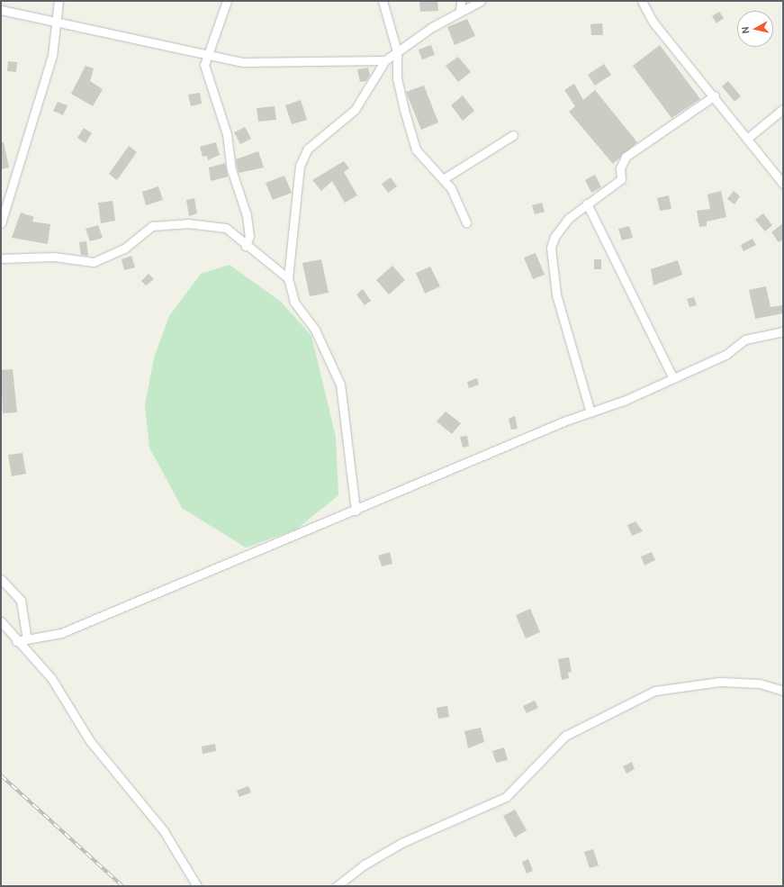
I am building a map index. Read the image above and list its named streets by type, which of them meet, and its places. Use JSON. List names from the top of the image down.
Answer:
{
  "north": "left"
}
